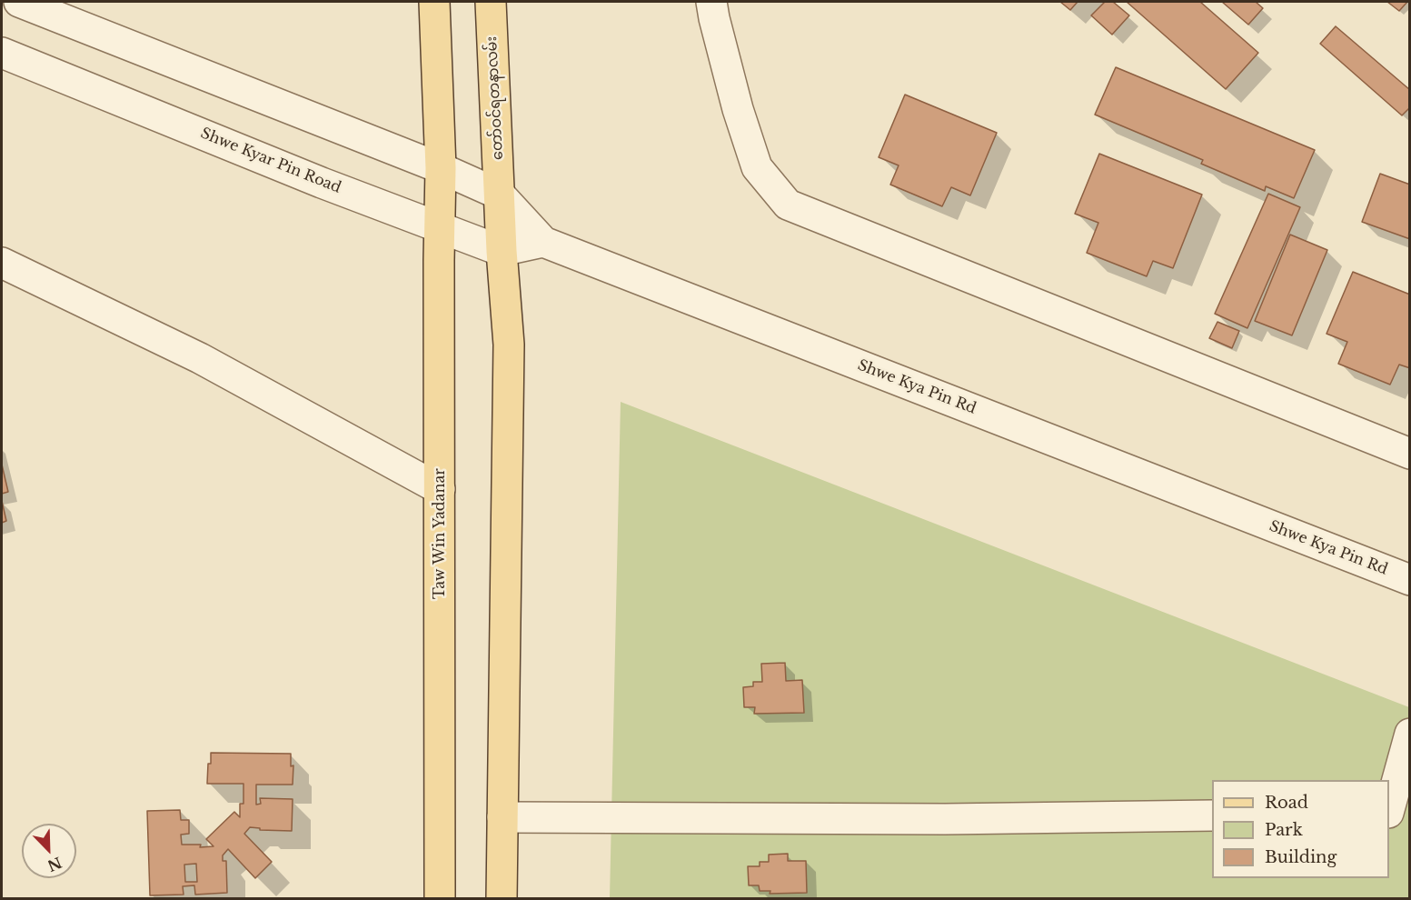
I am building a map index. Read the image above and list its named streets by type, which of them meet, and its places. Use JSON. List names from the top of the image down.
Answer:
{
  "streets": {
    "main road": ["တော်ဝင်ရတနာလမ်း", "Taw Win Yadanar"],
    "street": ["Shwe Kyar Pin Road", "Shwe Kya Pin Rd"]
  },
  "crossings": [
    ["တော်ဝင်ရတနာလမ်း", "Shwe Kya Pin Rd"],
    ["Shwe Kyar Pin Road", "Taw Win Yadanar"],
    ["Shwe Kya Pin Rd", "Taw Win Yadanar"]
  ],
  "legend": ["Road", "Park", "Building"],
  "north": "bottom right"
}
